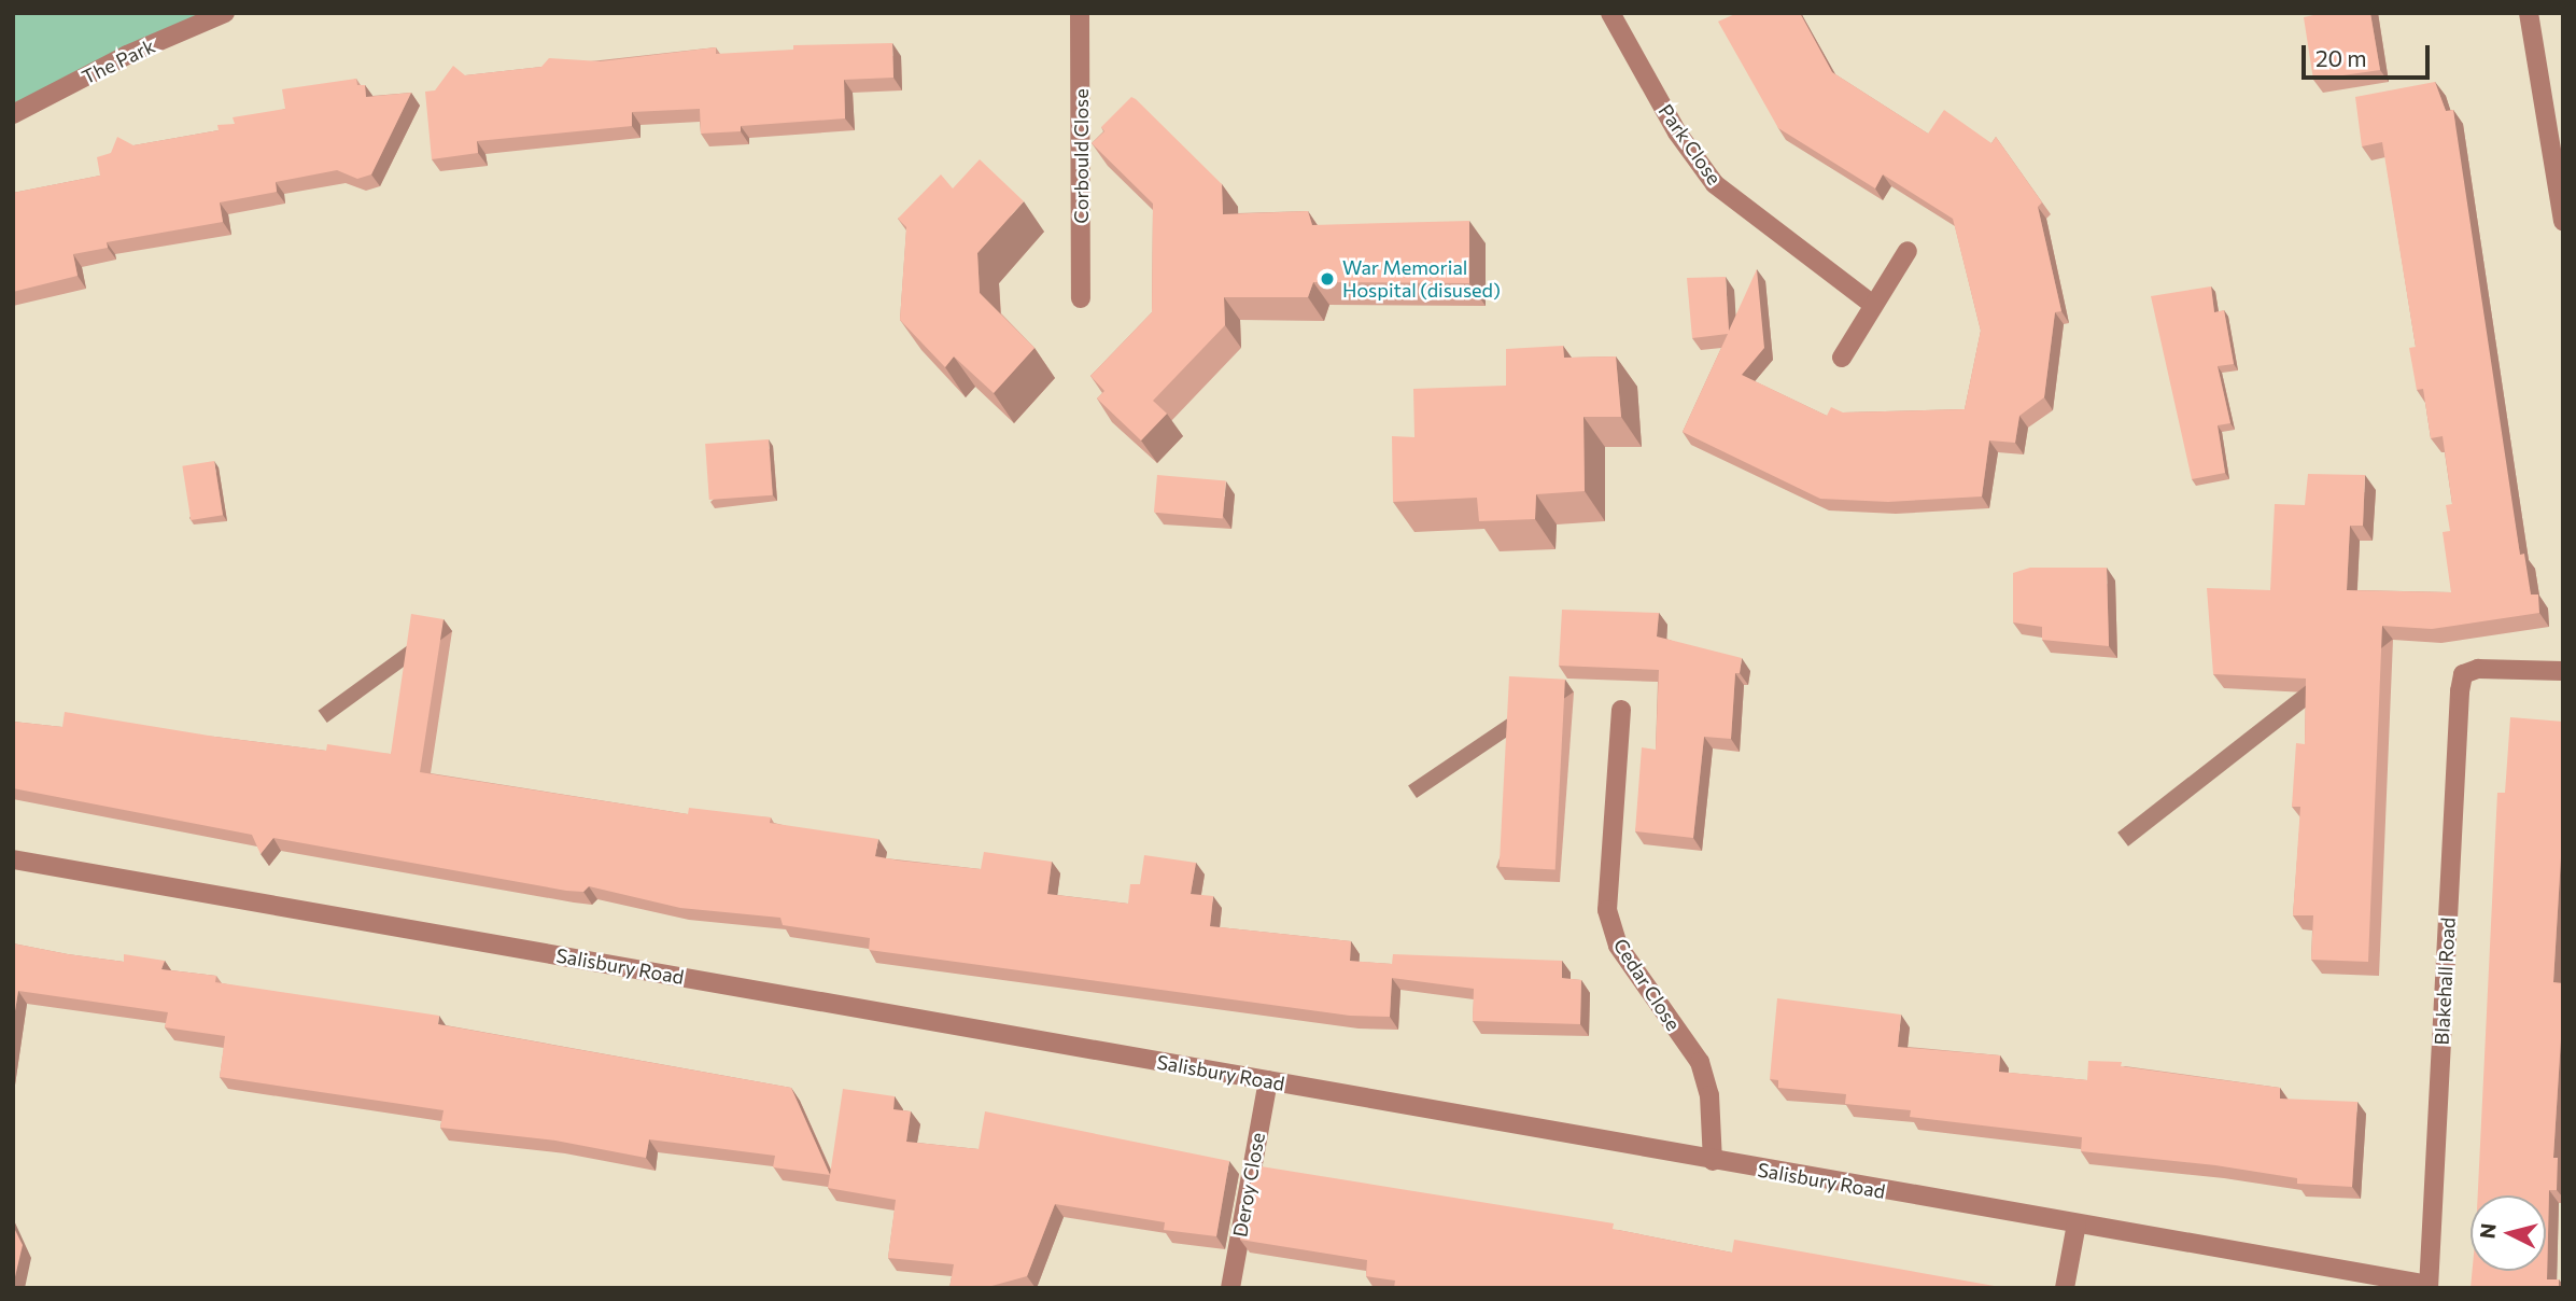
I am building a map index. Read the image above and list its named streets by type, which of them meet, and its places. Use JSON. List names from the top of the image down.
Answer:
{
  "streets": {
    "street": [
      "The Park",
      "Park Close",
      "Corbould Close",
      "Salisbury Road",
      "Blakehall Road",
      "Cedar Close",
      "Deroy Close"
    ]
  },
  "crossings": [
    ["Salisbury Road", "Blakehall Road"],
    ["Salisbury Road", "Cedar Close"],
    ["Salisbury Road", "Deroy Close"]
  ],
  "places": ["War Memorial Hospital (disused)"],
  "scale_bar": "20 m",
  "north": "left"
}
